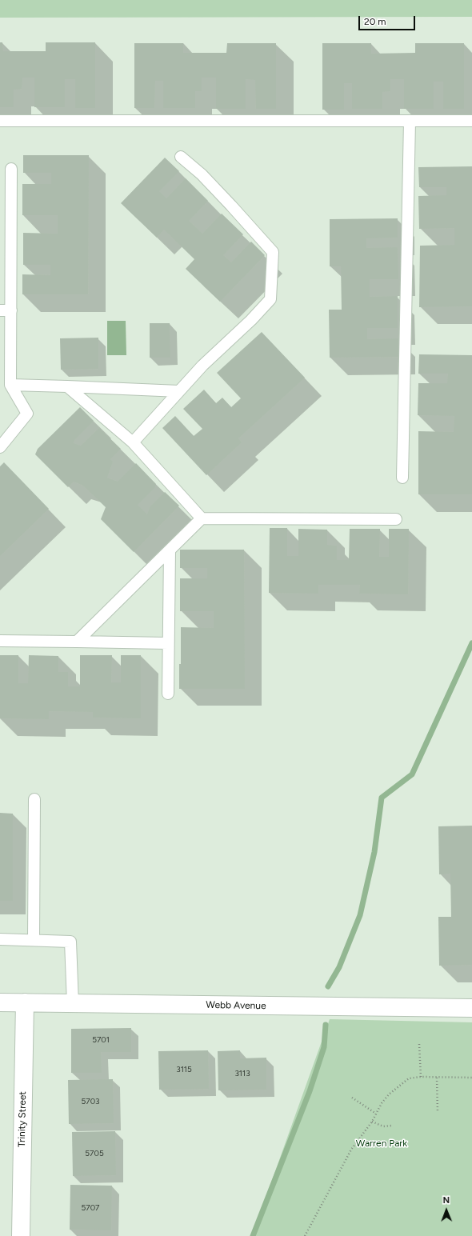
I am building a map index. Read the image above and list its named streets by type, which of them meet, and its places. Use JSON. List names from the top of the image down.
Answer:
{
  "streets": {
    "street": ["Webb Avenue", "Trinity Street"]
  },
  "crossings": [
    ["Webb Avenue", "Trinity Street"]
  ],
  "parks": ["Warren Park"],
  "house_numbers": [
    "5701",
    "3115",
    "3113",
    "5703",
    "5705",
    "5707"
  ],
  "scale_bar": "20 m",
  "north": "top"
}
